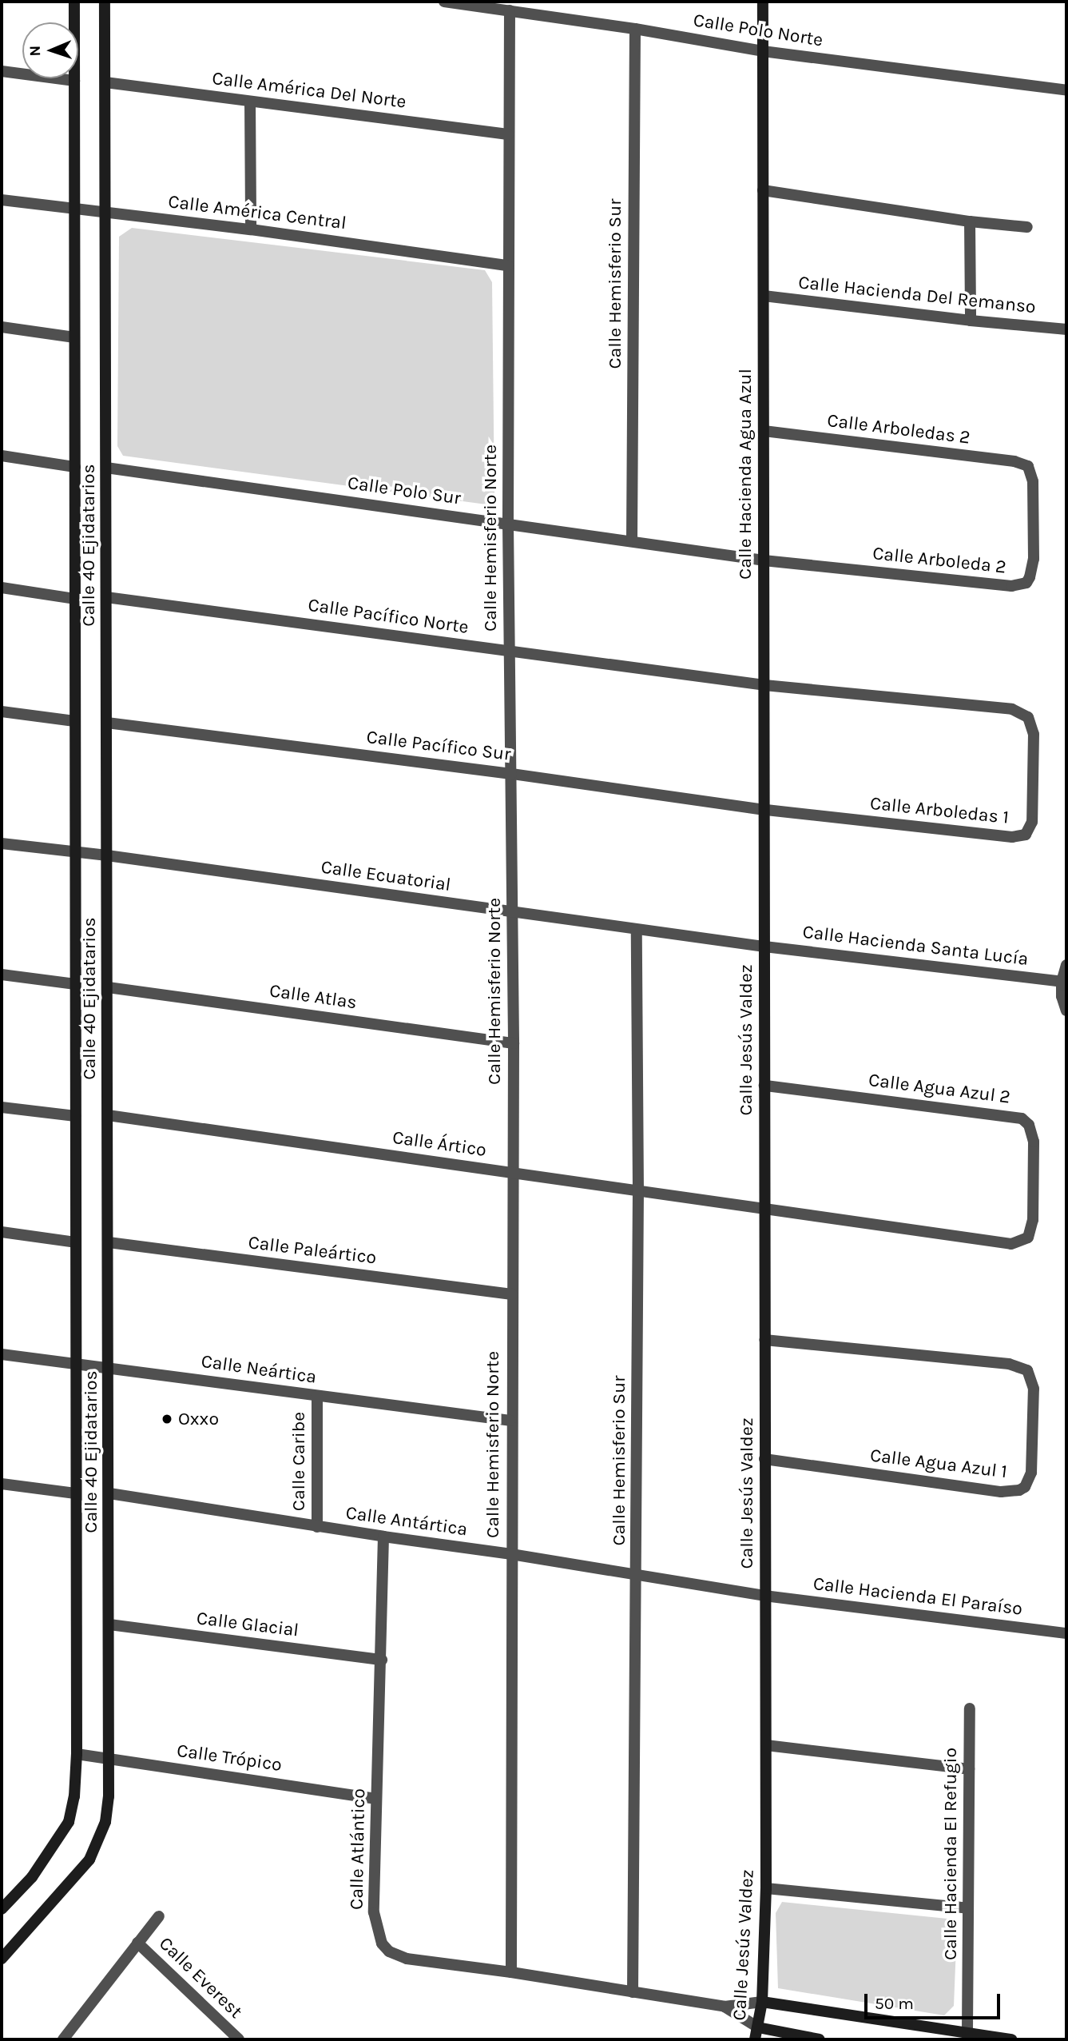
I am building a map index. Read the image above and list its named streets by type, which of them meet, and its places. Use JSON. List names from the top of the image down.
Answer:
{
  "streets": {
    "main road": ["Calle Hacienda Agua Azul", "Calle 40 Ejidatarios", "Calle Jesús Valdez"],
    "street": [
      "Calle Polo Norte",
      "Calle América Del Norte",
      "Calle América Central",
      "Calle Hemisferio Sur",
      "Calle Hacienda Del Remanso",
      "Calle Arboledas 2",
      "Calle Polo Sur",
      "Calle Hemisferio Norte",
      "Calle Arboleda 2",
      "Calle Pacífico Norte",
      "Calle Pacífico Sur",
      "Calle Arboledas 1",
      "Calle Ecuatorial",
      "Calle Hacienda Santa Lucía",
      "Calle Atlas",
      "Calle Agua Azul 2",
      "Calle Ártico",
      "Calle Paleártico",
      "Calle Neártica",
      "Calle Caribe",
      "Calle Agua Azul 1",
      "Calle Antártica",
      "Calle Hacienda El Paraíso",
      "Calle Glacial",
      "Calle Trópico",
      "Calle Atlántico",
      "Calle Hacienda El Refugio",
      "Calle Everest"
    ]
  },
  "crossings": [
    ["Calle Polo Norte", "Calle Hemisferio Sur"],
    ["Calle Polo Norte", "Calle Hacienda Agua Azul"],
    ["Calle Polo Norte", "Calle Hemisferio Norte"],
    ["Calle América Del Norte", "Calle Hemisferio Norte"],
    ["Calle América Del Norte", "Calle 40 Ejidatarios"],
    ["Calle América Central", "Calle Hemisferio Norte"],
    ["Calle América Central", "Calle 40 Ejidatarios"],
    ["Calle Hemisferio Sur", "Calle Polo Sur"],
    ["Calle Hemisferio Sur", "Calle Ecuatorial"],
    ["Calle Hemisferio Sur", "Calle Ártico"],
    ["Calle Hemisferio Sur", "Calle Antártica"],
    ["Calle Hemisferio Sur", "Calle Atlántico"],
    ["Calle Hacienda Del Remanso", "Calle Hacienda Agua Azul"],
    ["Calle Arboledas 2", "Calle Hacienda Agua Azul"],
    ["Calle Arboledas 2", "Calle Arboleda 2"],
    ["Calle Hacienda Agua Azul", "Calle Polo Sur"],
    ["Calle Hacienda Agua Azul", "Calle Arboleda 2"],
    ["Calle Hacienda Agua Azul", "Calle Pacífico Norte"],
    ["Calle Hacienda Agua Azul", "Calle Pacífico Sur"],
    ["Calle Hacienda Agua Azul", "Calle Arboledas 1"],
    ["Calle Hacienda Agua Azul", "Calle Ecuatorial"],
    ["Calle Hacienda Agua Azul", "Calle Hacienda Santa Lucía"],
    ["Calle Hacienda Agua Azul", "Calle Jesús Valdez"],
    ["Calle Polo Sur", "Calle Hemisferio Norte"],
    ["Calle Polo Sur", "Calle 40 Ejidatarios"],
    ["Calle Polo Sur", "Calle Arboleda 2"],
    ["Calle Hemisferio Norte", "Calle Pacífico Norte"],
    ["Calle Hemisferio Norte", "Calle Pacífico Sur"],
    ["Calle Hemisferio Norte", "Calle Ecuatorial"],
    ["Calle Hemisferio Norte", "Calle Atlas"],
    ["Calle Hemisferio Norte", "Calle Ártico"],
    ["Calle Hemisferio Norte", "Calle Paleártico"],
    ["Calle Hemisferio Norte", "Calle Neártica"],
    ["Calle Hemisferio Norte", "Calle Antártica"],
    ["Calle Hemisferio Norte", "Calle Atlántico"],
    ["Calle 40 Ejidatarios", "Calle Pacífico Norte"],
    ["Calle 40 Ejidatarios", "Calle Pacífico Sur"],
    ["Calle 40 Ejidatarios", "Calle Ecuatorial"],
    ["Calle 40 Ejidatarios", "Calle Atlas"],
    ["Calle 40 Ejidatarios", "Calle Ártico"],
    ["Calle 40 Ejidatarios", "Calle Paleártico"],
    ["Calle 40 Ejidatarios", "Calle Neártica"],
    ["Calle 40 Ejidatarios", "Calle Antártica"],
    ["Calle 40 Ejidatarios", "Calle Glacial"],
    ["Calle 40 Ejidatarios", "Calle Trópico"],
    ["Calle Pacífico Norte", "Calle Arboledas 1"],
    ["Calle Pacífico Sur", "Calle Arboledas 1"],
    ["Calle Ecuatorial", "Calle Hacienda Santa Lucía"],
    ["Calle Ecuatorial", "Calle Jesús Valdez"],
    ["Calle Hacienda Santa Lucía", "Calle Jesús Valdez"],
    ["Calle Jesús Valdez", "Calle Agua Azul 2"],
    ["Calle Jesús Valdez", "Calle Ártico"],
    ["Calle Jesús Valdez", "Calle Agua Azul 1"],
    ["Calle Jesús Valdez", "Calle Antártica"],
    ["Calle Jesús Valdez", "Calle Hacienda El Paraíso"],
    ["Calle Jesús Valdez", "Calle Atlántico"],
    ["Calle Agua Azul 2", "Calle Ártico"],
    ["Calle Neártica", "Calle Caribe"],
    ["Calle Caribe", "Calle Antártica"],
    ["Calle Antártica", "Calle Hacienda El Paraíso"],
    ["Calle Antártica", "Calle Atlántico"],
    ["Calle Glacial", "Calle Atlántico"],
    ["Calle Trópico", "Calle Atlántico"]
  ],
  "places": ["Oxxo"],
  "scale_bar": "50 m",
  "north": "left"
}
